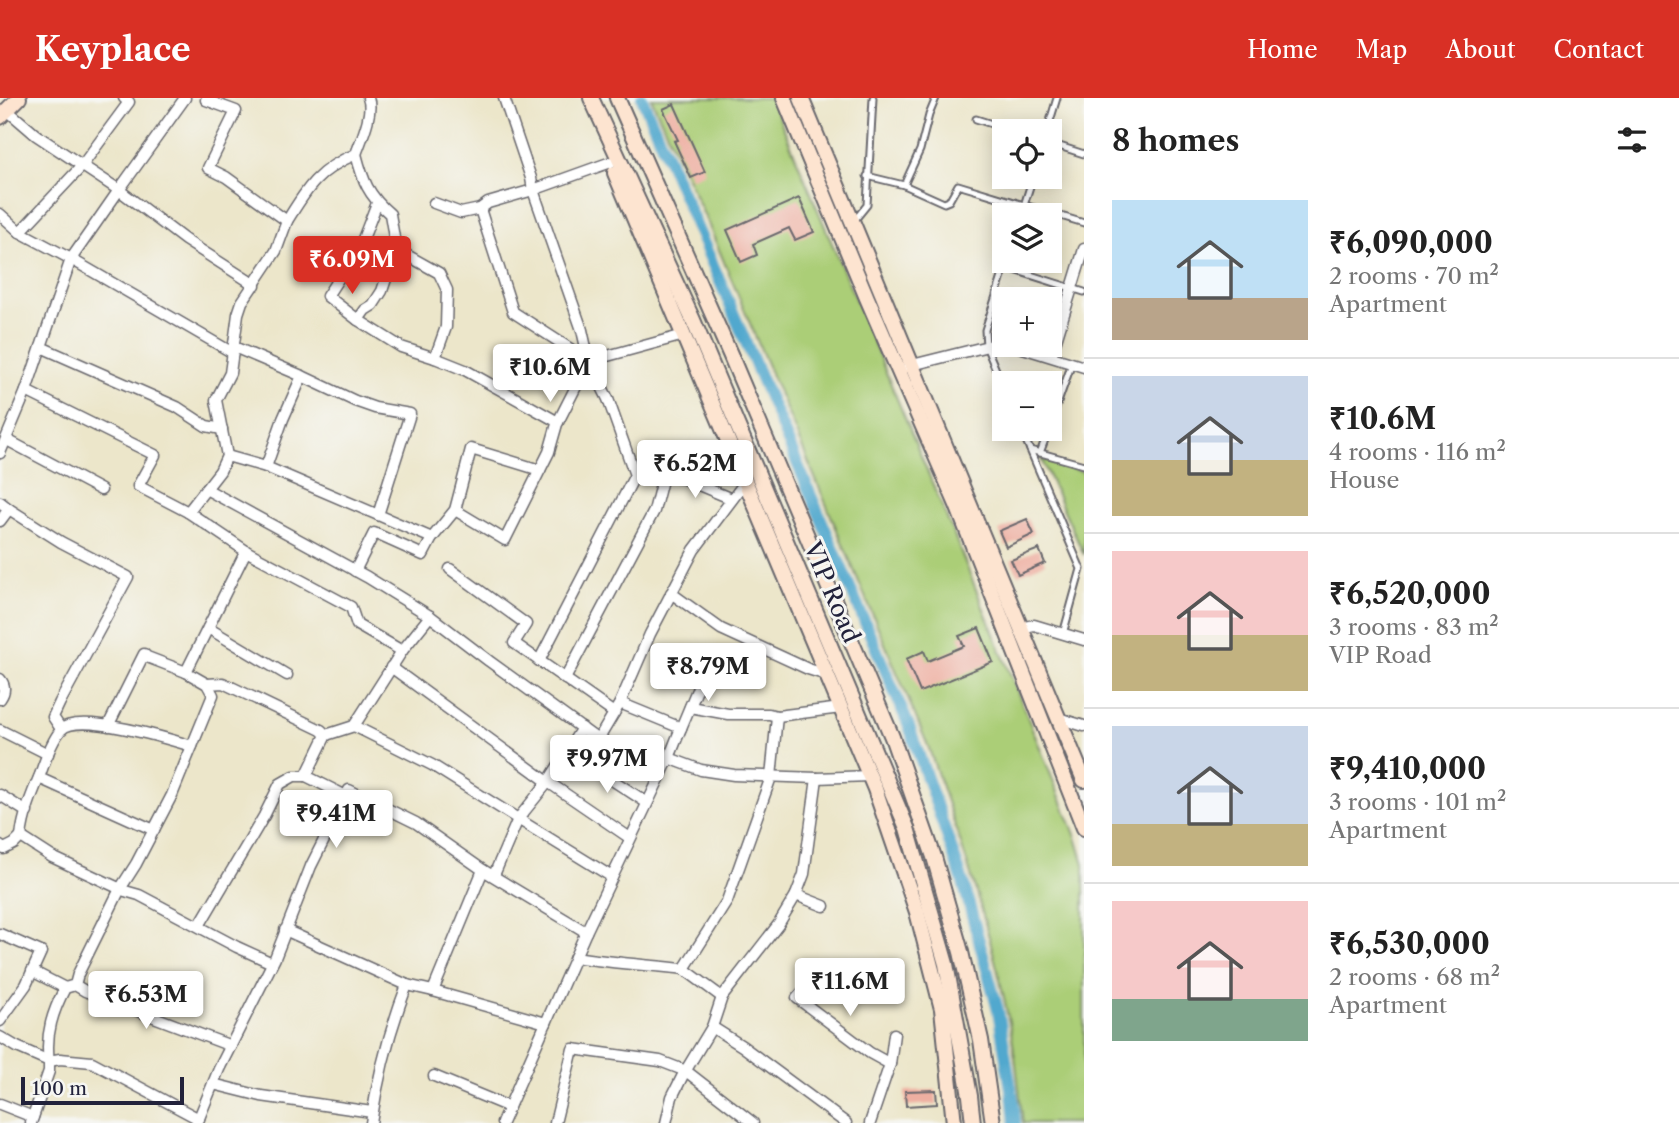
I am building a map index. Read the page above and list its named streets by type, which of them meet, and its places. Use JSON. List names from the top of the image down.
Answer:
{
  "streets": {
    "street": ["VIP Road"]
  },
  "scale_bar": "100 m",
  "page": {
    "header": "Keyplace",
    "nav": [
      "Home",
      "Map",
      "About",
      "Contact"
    ],
    "heading": "8 homes",
    "map_buttons": ["+", "−"],
    "list": [
      {
        "name": "₹6,090,000",
        "note": "2 rooms · 70 m² · Apartment"
      },
      {
        "name": "₹10.6M",
        "note": "4 rooms · 116 m² · House"
      },
      {
        "name": "₹6,520,000",
        "note": "3 rooms · 83 m² · VIP Road"
      },
      {
        "name": "₹9,410,000",
        "note": "3 rooms · 101 m² · Apartment"
      },
      {
        "name": "₹6,530,000",
        "note": "2 rooms · 68 m² · Apartment"
      }
    ],
    "price": [
      "₹6.09M",
      "₹10.6M",
      "₹6.52M",
      "₹8.79M",
      "₹9.97M",
      "₹9.41M",
      "₹11.6M",
      "₹6.53M"
    ],
    "scale": "100 m"
  }
}
